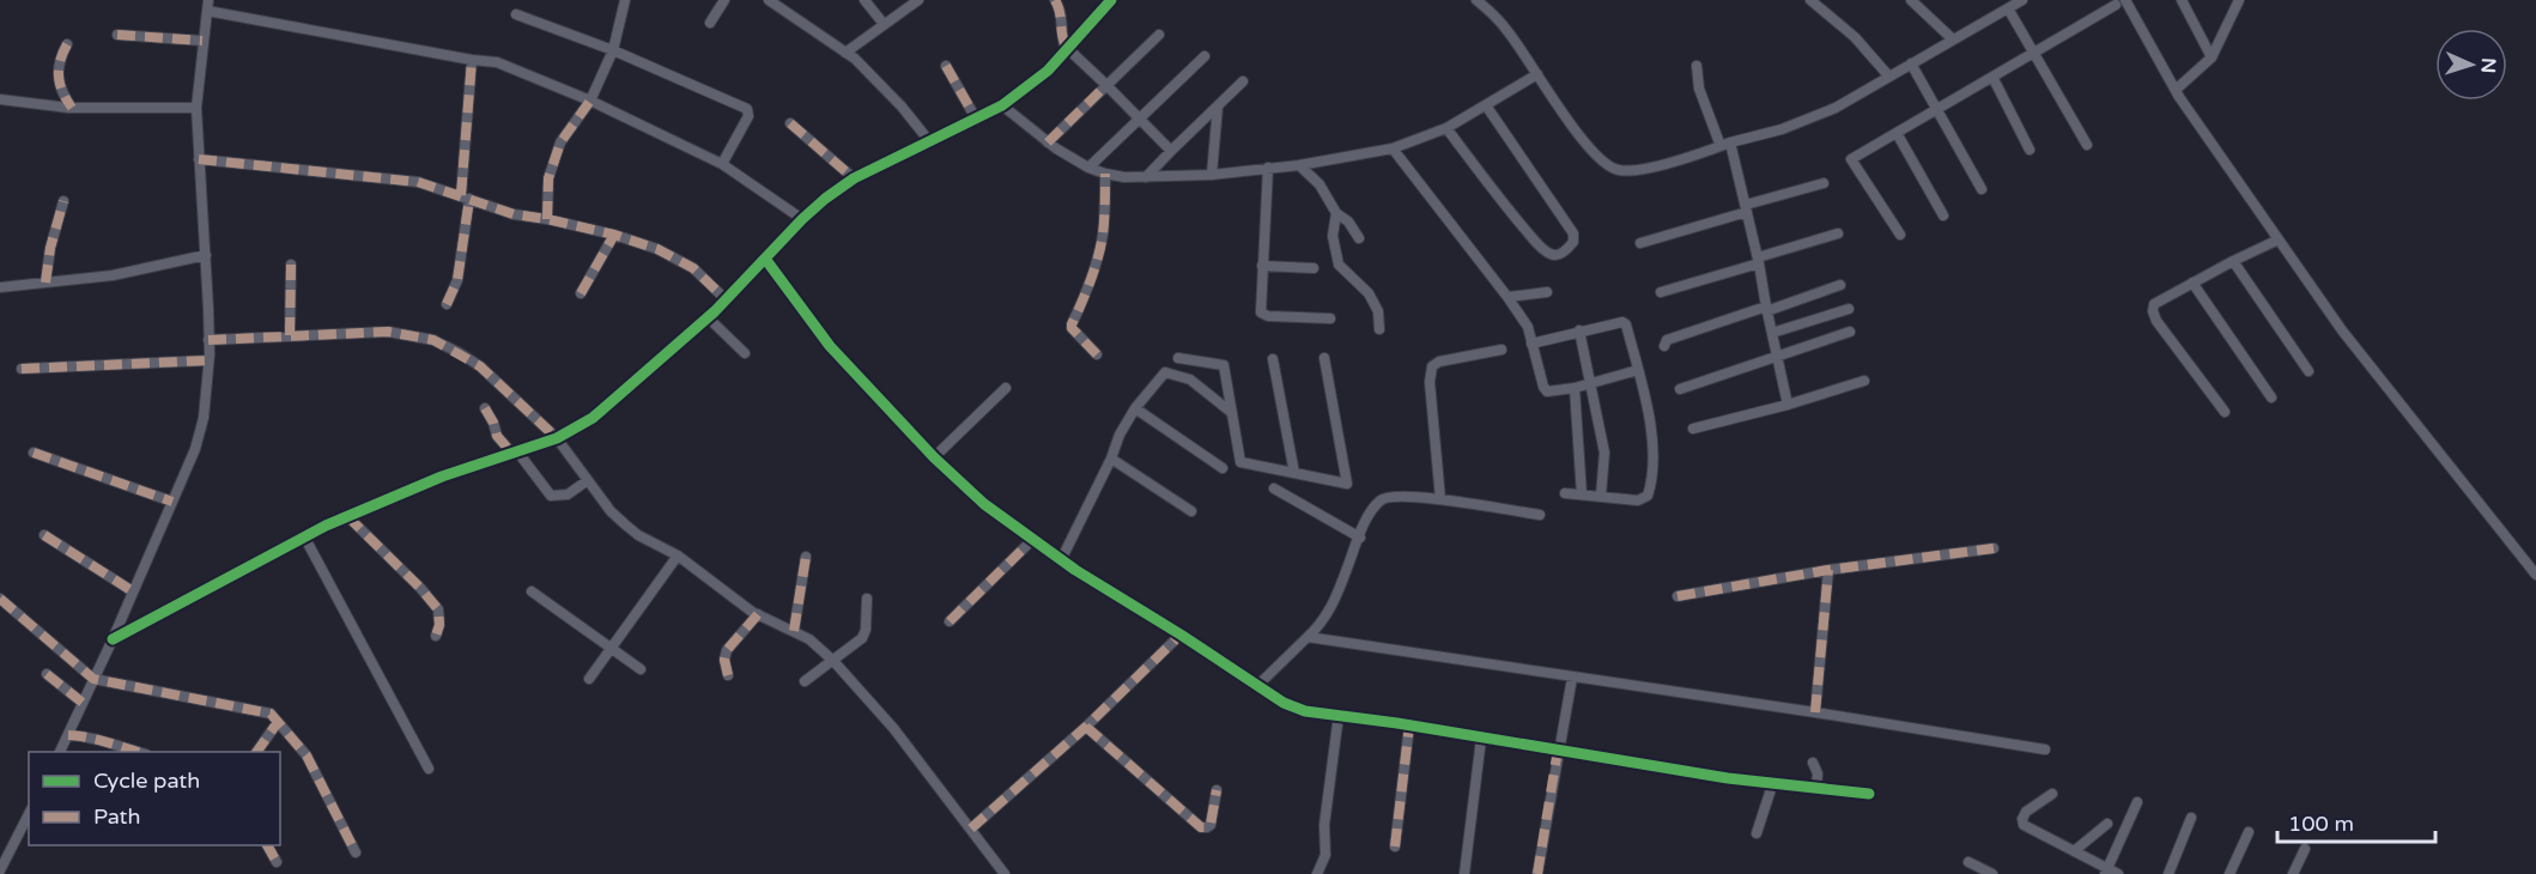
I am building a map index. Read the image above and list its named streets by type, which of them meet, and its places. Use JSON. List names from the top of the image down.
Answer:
{
  "legend": ["Cycle path", "Path"],
  "scale_bar": "100 m",
  "north": "right"
}
